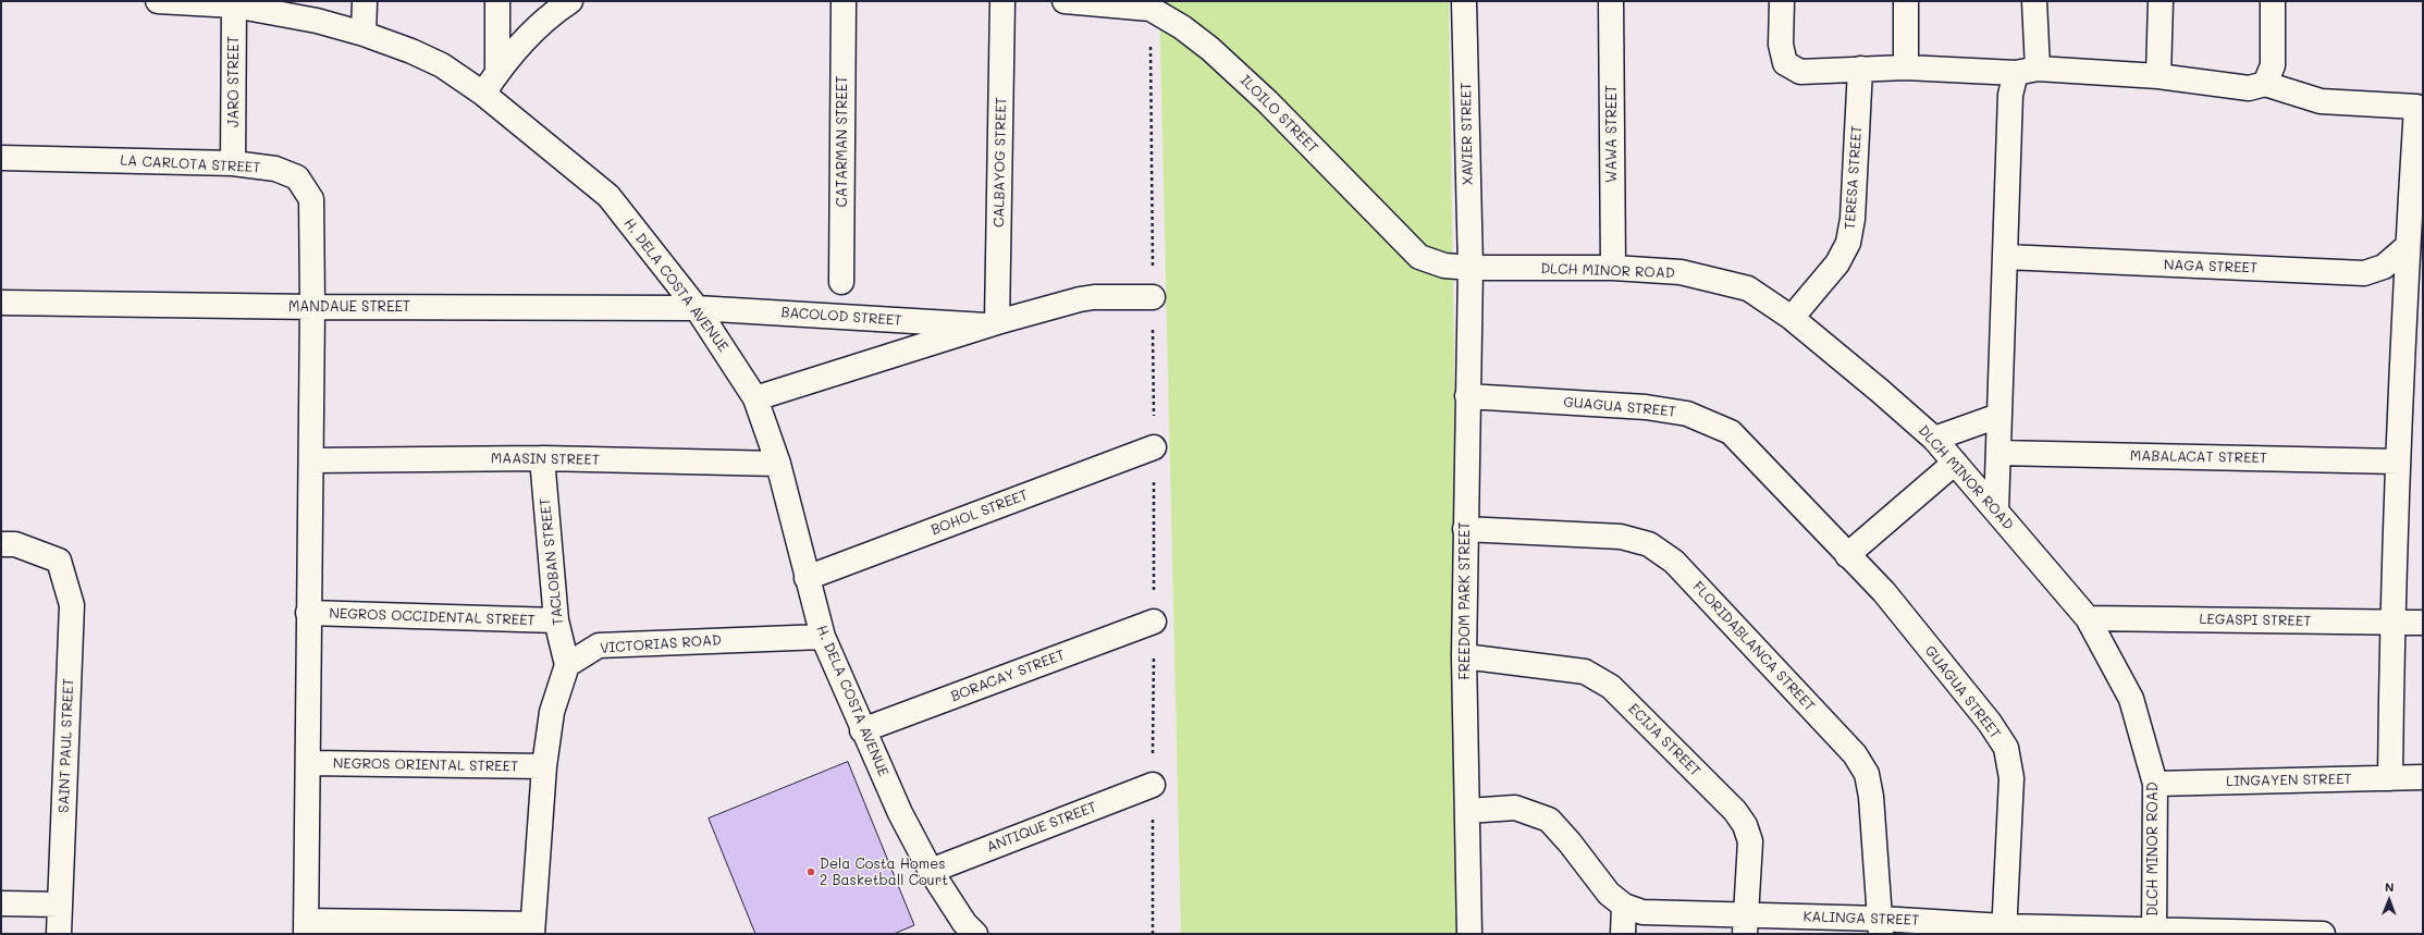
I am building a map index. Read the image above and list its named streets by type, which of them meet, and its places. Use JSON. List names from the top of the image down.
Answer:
{
  "streets": {
    "street": [
      "JARO STREET",
      "ILOILO STREET",
      "XAVIER STREET",
      "WAWA STREET",
      "CATARMAN STREET",
      "CALBAYOG STREET",
      "LA CARLOTA STREET",
      "TERESA STREET",
      "NAGA STREET",
      "DLCH MINOR ROAD",
      "H. DELA COSTA AVENUE",
      "MANDAUE STREET",
      "BACOLOD STREET",
      "GUAGUA STREET",
      "MABALACAT STREET",
      "MAASIN STREET",
      "BOHOL STREET",
      "TACLOBAN STREET",
      "FREEDOM PARK STREET",
      "NEGROS OCCIDENTAL STREET",
      "LEGASPI STREET",
      "VICTORIAS ROAD",
      "FLORIDABLANCA STREET",
      "BORACAY STREET",
      "ECIJA STREET",
      "SAINT PAUL STREET",
      "NEGROS ORIENTAL STREET",
      "LINGAYEN STREET",
      "ANTIQUE STREET",
      "KALINGA STREET"
    ]
  },
  "crossings": [
    ["JARO STREET", "LA CARLOTA STREET"],
    ["JARO STREET", "H. DELA COSTA AVENUE"],
    ["ILOILO STREET", "XAVIER STREET"],
    ["ILOILO STREET", "DLCH MINOR ROAD"],
    ["ILOILO STREET", "FREEDOM PARK STREET"],
    ["XAVIER STREET", "DLCH MINOR ROAD"],
    ["XAVIER STREET", "FREEDOM PARK STREET"],
    ["WAWA STREET", "DLCH MINOR ROAD"],
    ["CALBAYOG STREET", "BACOLOD STREET"],
    ["LA CARLOTA STREET", "MANDAUE STREET"],
    ["LA CARLOTA STREET", "MAASIN STREET"],
    ["LA CARLOTA STREET", "NEGROS OCCIDENTAL STREET"],
    ["LA CARLOTA STREET", "NEGROS ORIENTAL STREET"],
    ["TERESA STREET", "DLCH MINOR ROAD"],
    ["DLCH MINOR ROAD", "FREEDOM PARK STREET"],
    ["DLCH MINOR ROAD", "LEGASPI STREET"],
    ["DLCH MINOR ROAD", "LINGAYEN STREET"],
    ["DLCH MINOR ROAD", "KALINGA STREET"],
    ["H. DELA COSTA AVENUE", "MANDAUE STREET"],
    ["H. DELA COSTA AVENUE", "BACOLOD STREET"],
    ["H. DELA COSTA AVENUE", "MAASIN STREET"],
    ["H. DELA COSTA AVENUE", "BOHOL STREET"],
    ["H. DELA COSTA AVENUE", "VICTORIAS ROAD"],
    ["H. DELA COSTA AVENUE", "BORACAY STREET"],
    ["H. DELA COSTA AVENUE", "ANTIQUE STREET"],
    ["MANDAUE STREET", "BACOLOD STREET"],
    ["GUAGUA STREET", "FREEDOM PARK STREET"],
    ["GUAGUA STREET", "KALINGA STREET"],
    ["MAASIN STREET", "TACLOBAN STREET"],
    ["TACLOBAN STREET", "NEGROS OCCIDENTAL STREET"],
    ["TACLOBAN STREET", "VICTORIAS ROAD"],
    ["FREEDOM PARK STREET", "FLORIDABLANCA STREET"],
    ["FREEDOM PARK STREET", "ECIJA STREET"],
    ["FREEDOM PARK STREET", "KALINGA STREET"],
    ["FLORIDABLANCA STREET", "KALINGA STREET"],
    ["ECIJA STREET", "KALINGA STREET"]
  ],
  "places": ["Dela Costa Homes 2 Basketball Court"],
  "north": "top"
}
